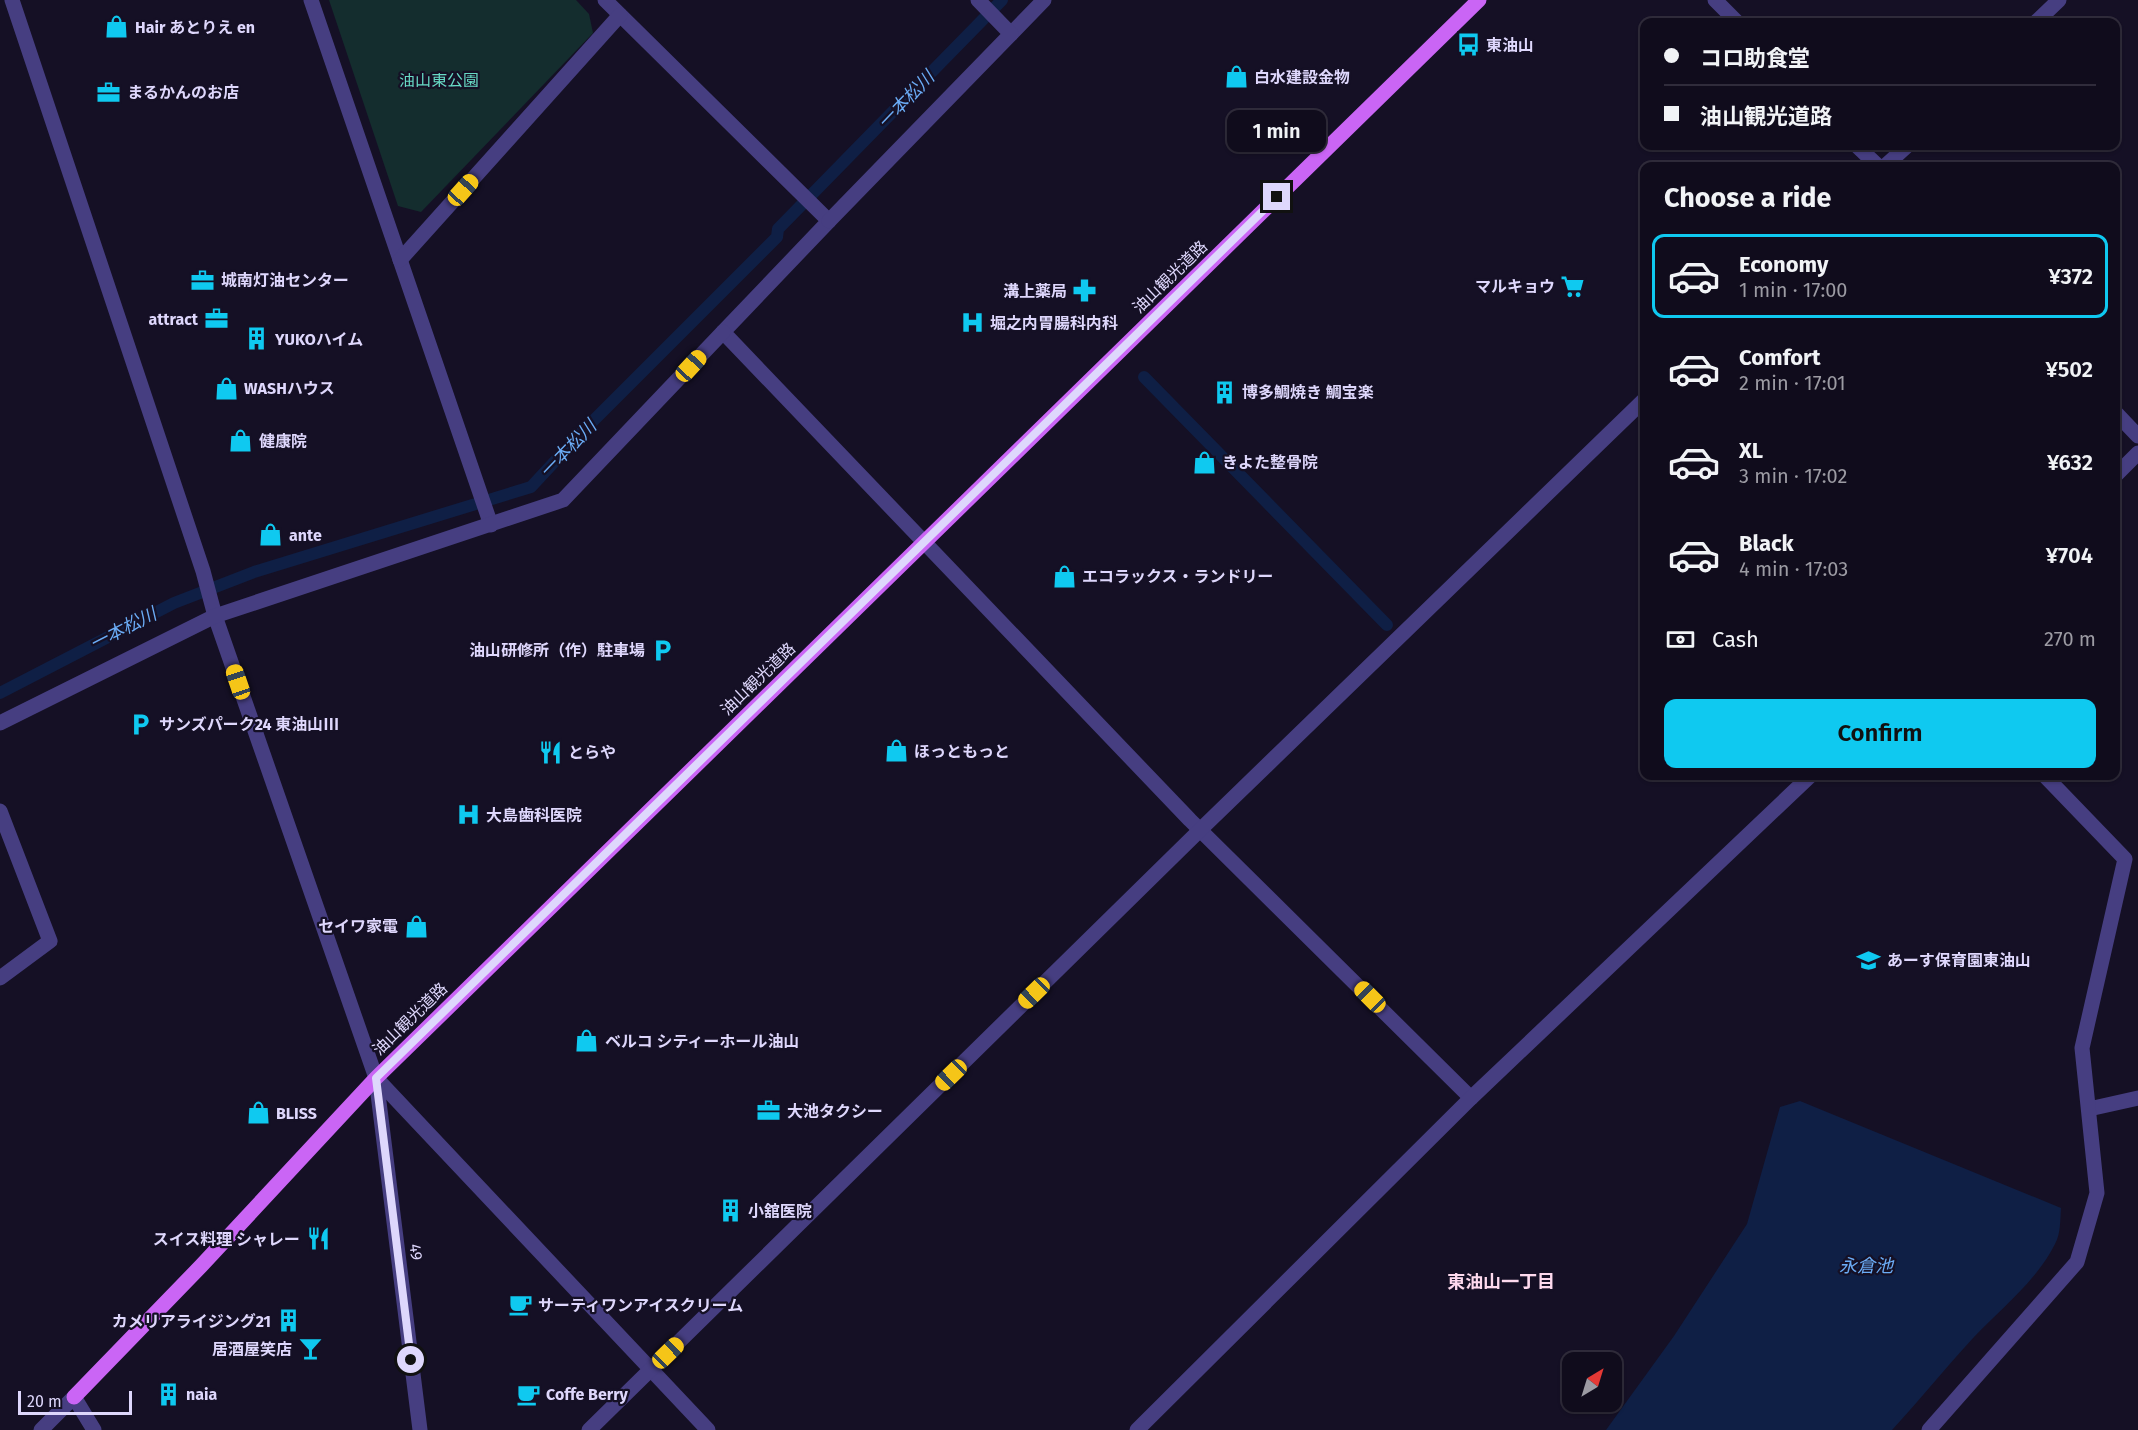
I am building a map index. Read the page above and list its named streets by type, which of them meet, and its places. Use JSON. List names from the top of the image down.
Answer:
{
  "streets": {
    "main road": ["油山観光道路"],
    "street": ["49"]
  },
  "crossings": [
    ["油山観光道路", "49"]
  ],
  "districts": ["東油山一丁目"],
  "water": ["一本松川", "永倉池"],
  "parks": ["油山東公園"],
  "places": {
    "shop": [
      "Hair あとりえ en",
      "白水建設金物",
      "WASHハウス",
      "健康院",
      "きよた整骨院",
      "ante",
      "エコラックス・ランドリー",
      "ほっともっと",
      "セイワ家電",
      "ベルコ シティーホール油山",
      "BLISS"
    ],
    "bus stop": ["東油山"],
    "office": [
      "まるかんのお店",
      "城南灯油センター",
      "attract",
      "大池タクシー"
    ],
    "supermarket": ["マルキョウ"],
    "pharmacy": ["溝上薬局"],
    "hospital": ["堀之内胃腸科内科", "大島歯科医院"],
    "building": [
      "YUKOハイム",
      "博多鯛焼き 鯛宝楽",
      "小舘医院",
      "カメリアライジング21",
      "naia"
    ],
    "parking": ["油山研修所（作）駐車場", "サンズパーク24 東油山Ⅲ"],
    "restaurant": ["とらや", "スイス料理 シャレー"],
    "school or university": ["あーす保育園東油山"],
    "cafe": ["サーティワンアイスクリーム", "Coffe Berry"],
    "bar": ["居酒屋笑店"]
  },
  "scale_bar": "20 m",
  "north": "top right",
  "page": {
    "banner": ["コロ助食堂", "油山観光道路"],
    "bubble": "1 min",
    "heading": "Choose a ride",
    "list": [
      {
        "name": "Economy",
        "note": "1 min · 17:00",
        "value": "¥372"
      },
      {
        "name": "Comfort",
        "note": "2 min · 17:01",
        "value": "¥502"
      },
      {
        "name": "XL",
        "note": "3 min · 17:02",
        "value": "¥632"
      },
      {
        "name": "Black",
        "note": "4 min · 17:03",
        "value": "¥704"
      }
    ],
    "pay": ["Cash", "270 m"],
    "buttons": "Confirm",
    "scale": "20 m"
  }
}
